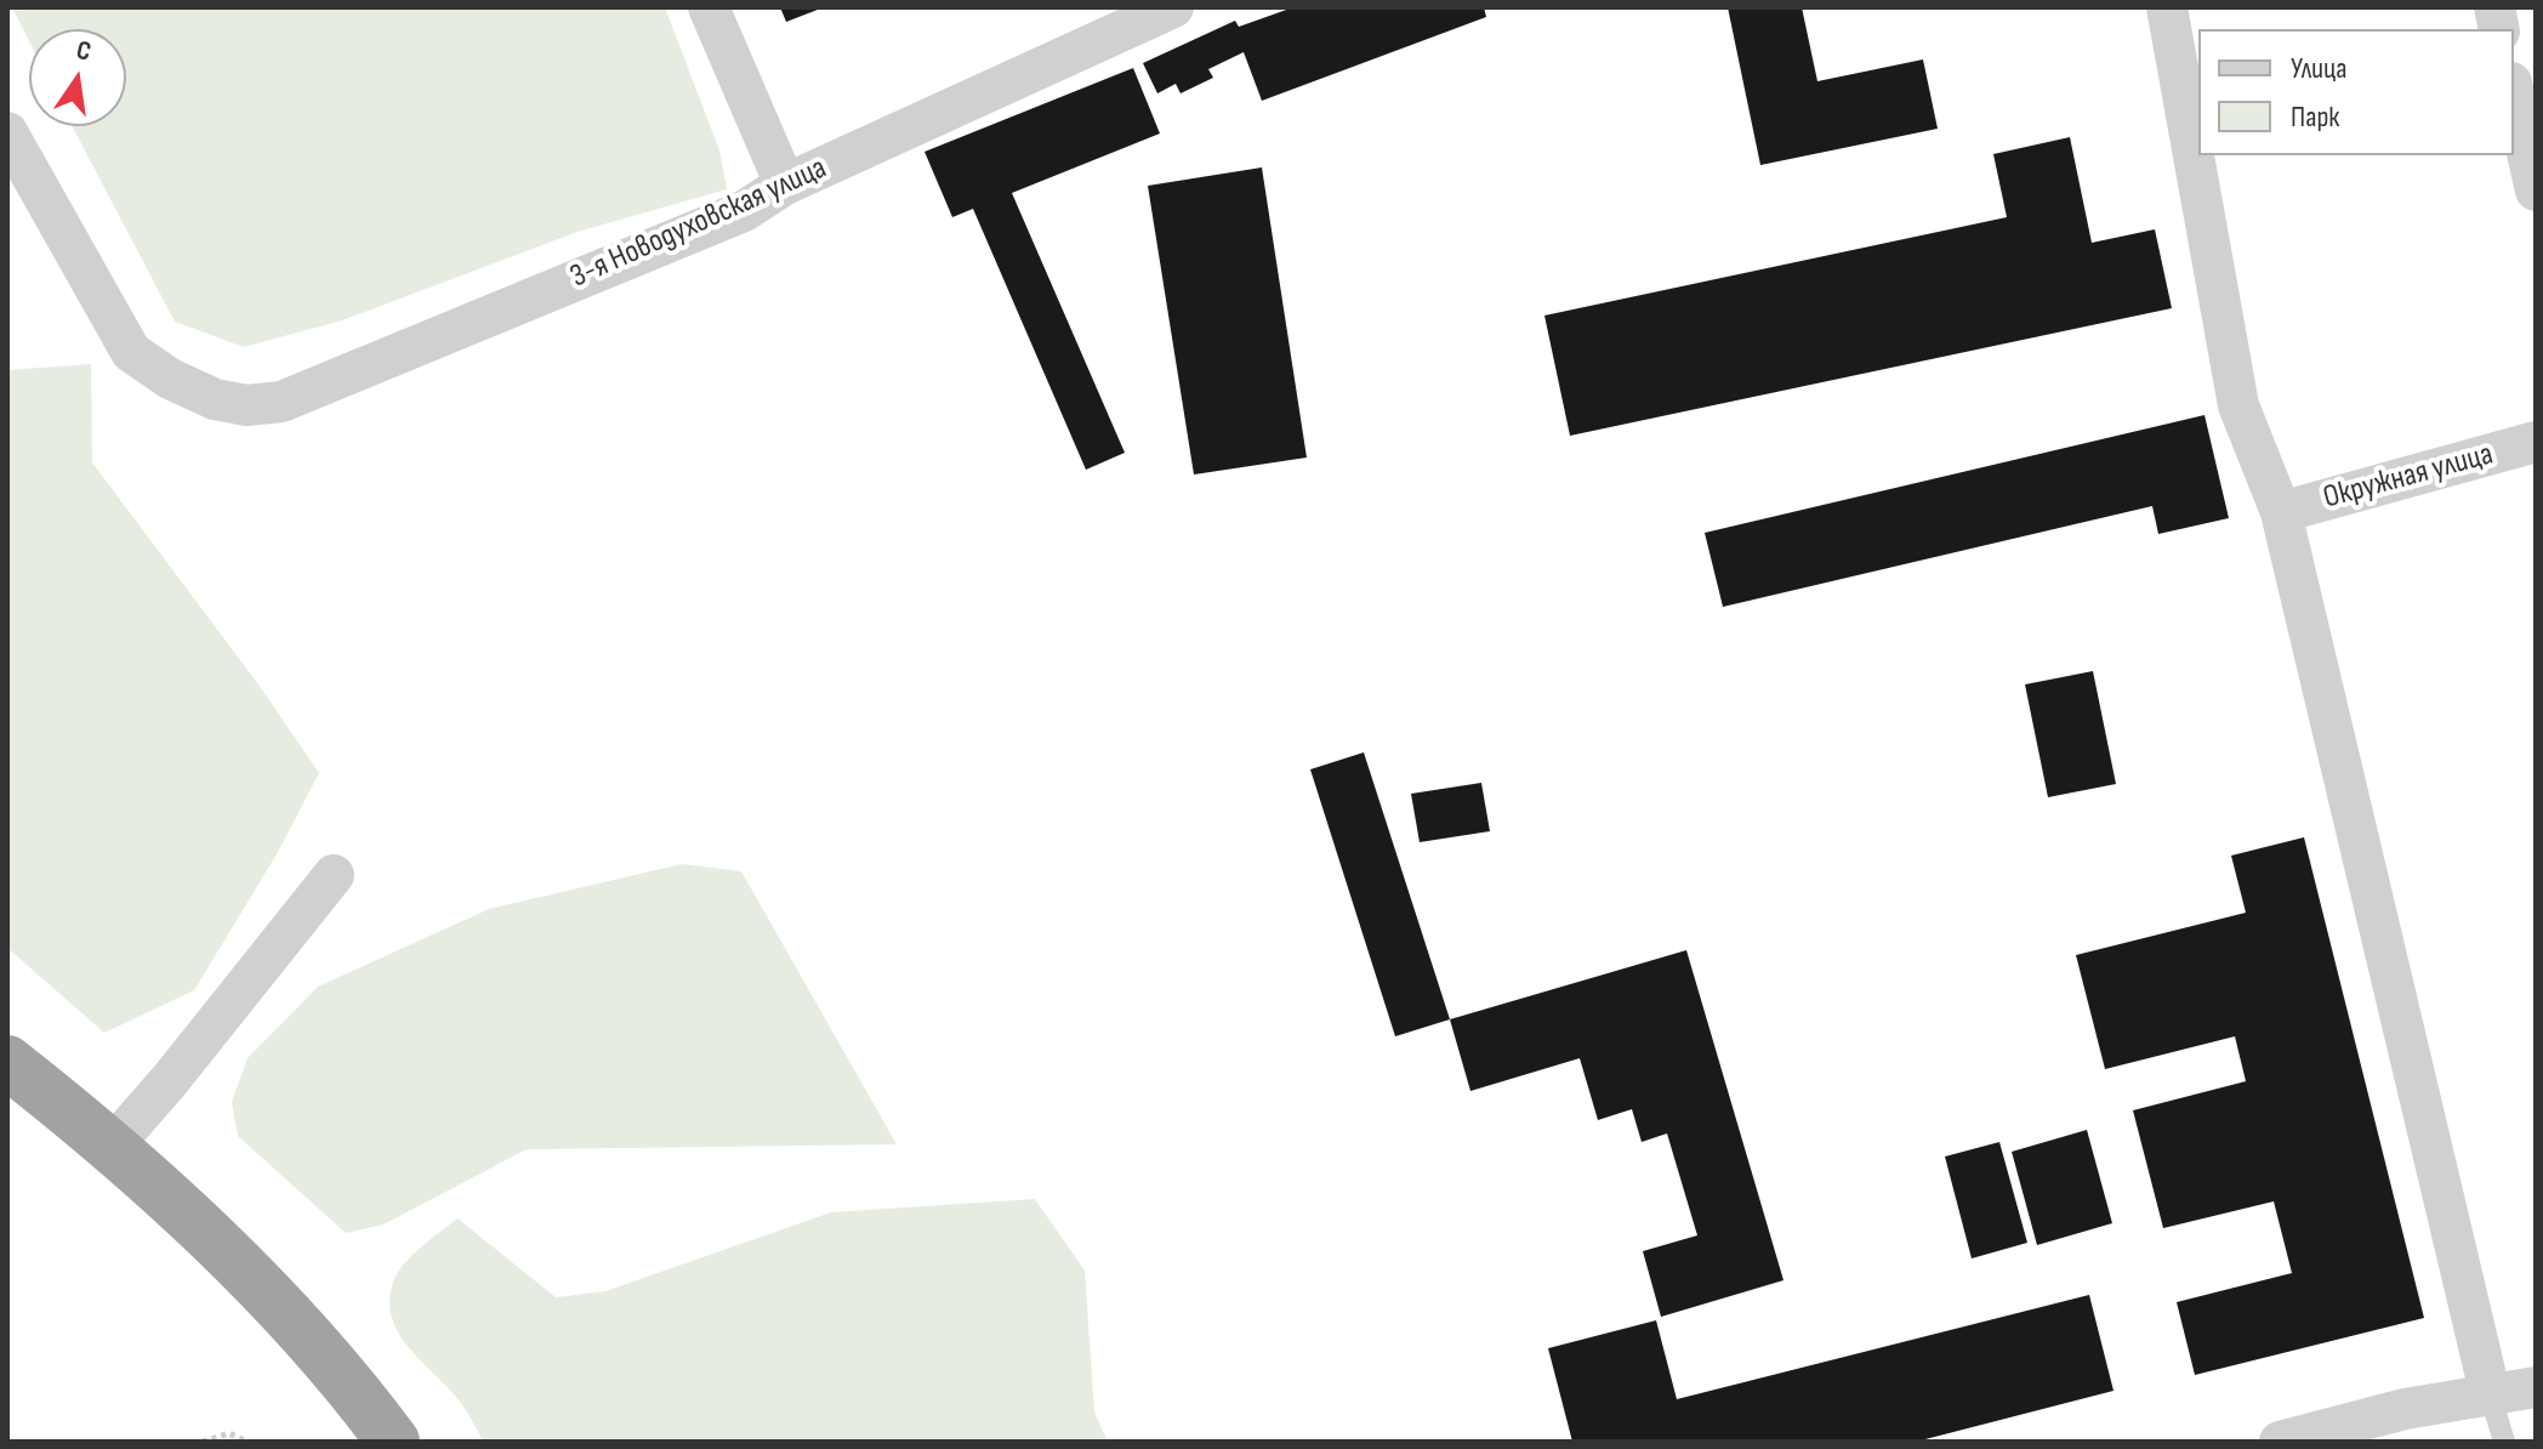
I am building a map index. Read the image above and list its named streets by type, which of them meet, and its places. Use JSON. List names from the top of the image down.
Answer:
{
  "streets": {
    "street": ["3-я Новодуховская улица", "Окружная улица"]
  },
  "legend": ["Улица", "Парк"],
  "north": "top"
}
